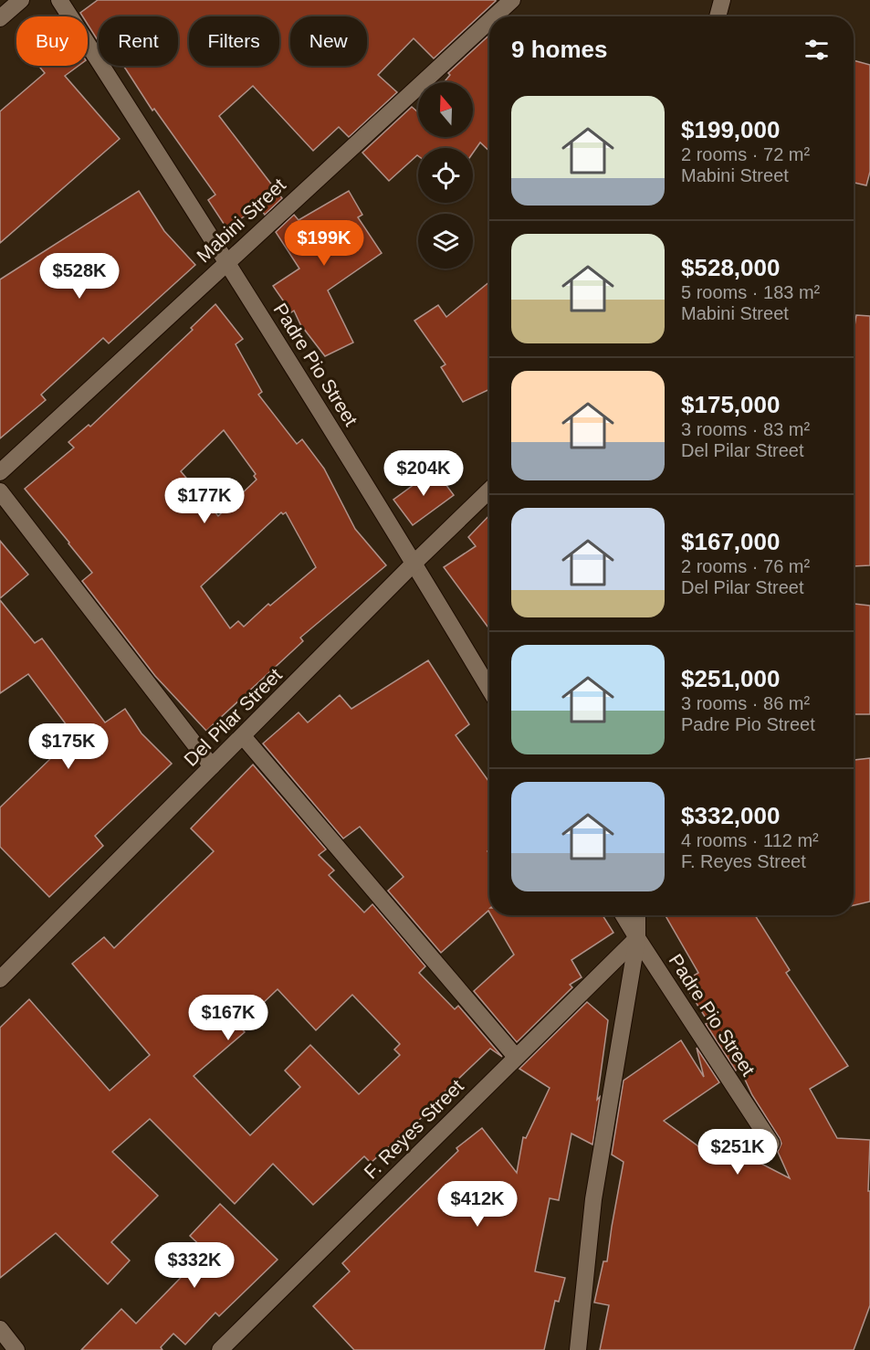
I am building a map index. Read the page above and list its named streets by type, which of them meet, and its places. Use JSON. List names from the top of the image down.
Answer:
{
  "streets": {
    "street": [
      "Mabini Street",
      "Padre Pio Street",
      "Del Pilar Street",
      "F. Reyes Street"
    ]
  },
  "crossings": [
    ["Mabini Street", "Padre Pio Street"],
    ["Padre Pio Street", "Del Pilar Street"],
    ["Padre Pio Street", "F. Reyes Street"]
  ],
  "north": "top",
  "page": {
    "chip": [
      "Buy",
      "Rent",
      "Filters",
      "New"
    ],
    "heading": "9 homes",
    "list": [
      {
        "name": "$199,000",
        "note": "2 rooms · 72 m² · Mabini Street"
      },
      {
        "name": "$528,000",
        "note": "5 rooms · 183 m² · Mabini Street"
      },
      {
        "name": "$175,000",
        "note": "3 rooms · 83 m² · Del Pilar Street"
      },
      {
        "name": "$167,000",
        "note": "2 rooms · 76 m² · Del Pilar Street"
      },
      {
        "name": "$251,000",
        "note": "3 rooms · 86 m² · Padre Pio Street"
      },
      {
        "name": "$332,000",
        "note": "4 rooms · 112 m² · F. Reyes Street"
      }
    ],
    "price": [
      "$199K",
      "$528K",
      "$204K",
      "$177K",
      "$175K",
      "$167K",
      "$251K",
      "$412K",
      "$332K"
    ]
  }
}
